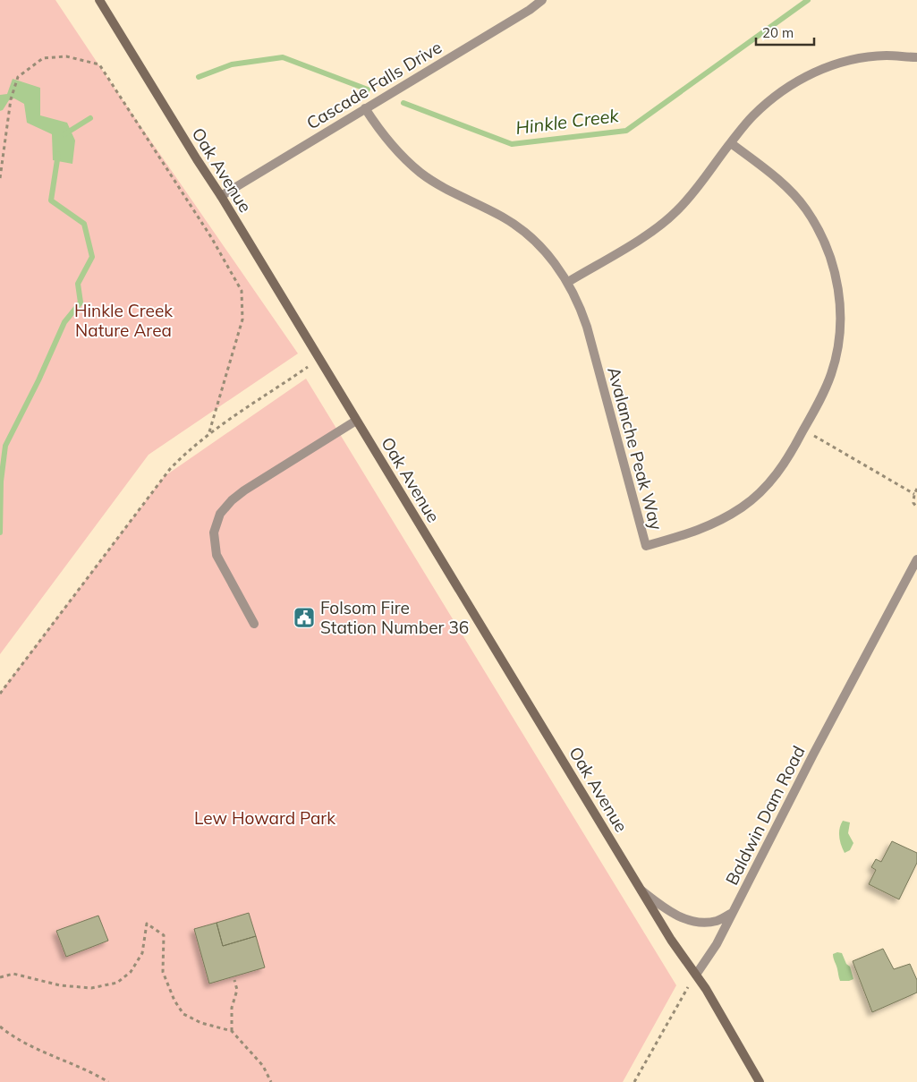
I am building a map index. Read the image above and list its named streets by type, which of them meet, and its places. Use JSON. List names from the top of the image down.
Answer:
{
  "streets": {
    "main road": ["Oak Avenue"],
    "street": ["Cascade Falls Drive", "Avalanche Peak Way", "Baldwin Dam Road"]
  },
  "crossings": [
    ["Cascade Falls Drive", "Oak Avenue"],
    ["Cascade Falls Drive", "Avalanche Peak Way"],
    ["Oak Avenue", "Baldwin Dam Road"]
  ],
  "water": ["Hinkle Creek"],
  "parks": ["Hinkle Creek Nature Area", "Lew Howard Park"],
  "places": {
    "public building": ["Folsom Fire Station Number 36"]
  },
  "scale_bar": "20 m"
}
